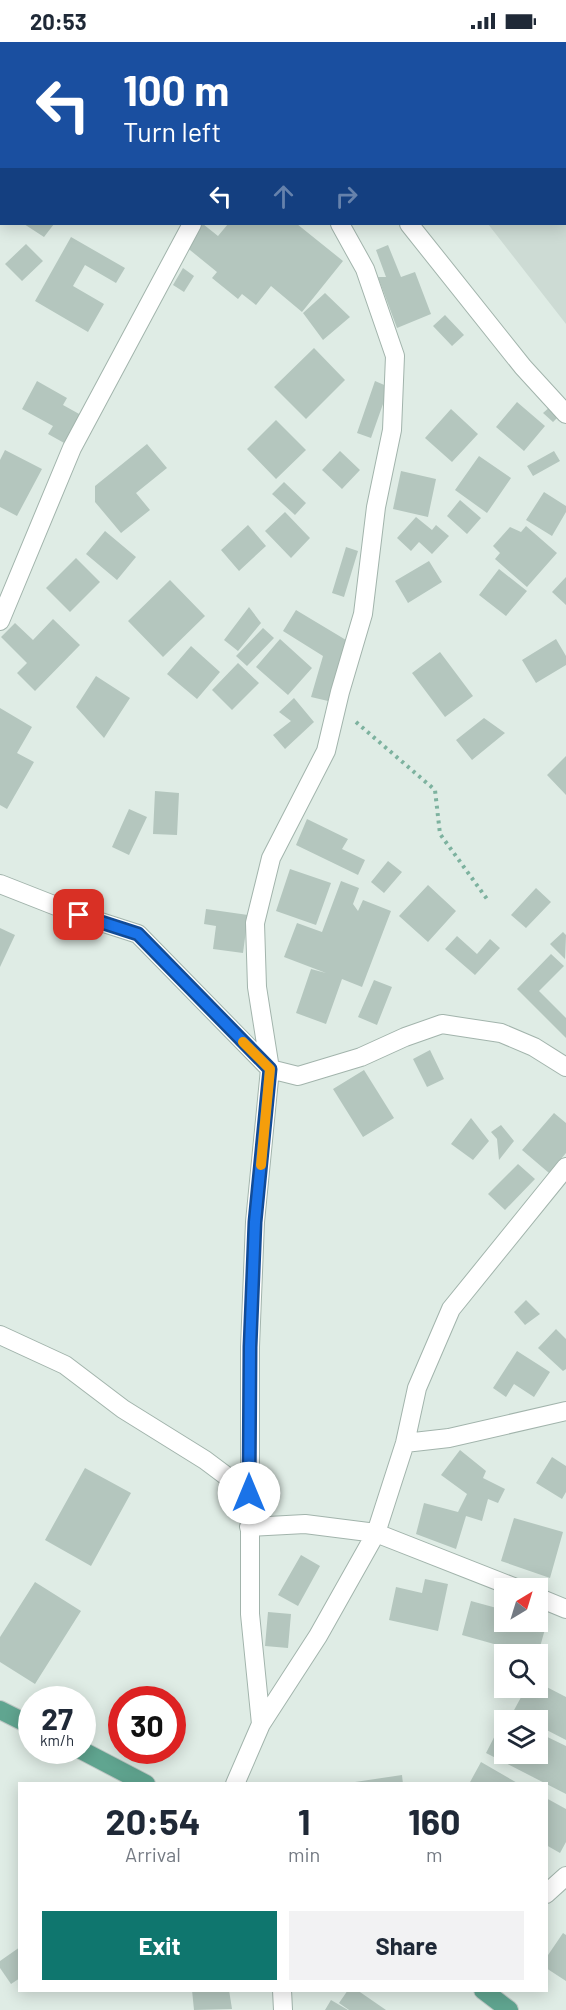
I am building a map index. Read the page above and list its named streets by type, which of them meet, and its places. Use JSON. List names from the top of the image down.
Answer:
{
  "north": "top right",
  "page": {
    "status": "20:53",
    "turn": ["100 m", "Turn left"],
    "speed": "27 km/h",
    "limit": "30",
    "eta": [
      "20:54",
      "Arrival",
      "1",
      "min",
      "160",
      "m"
    ],
    "buttons": ["Exit", "Share"]
  }
}
